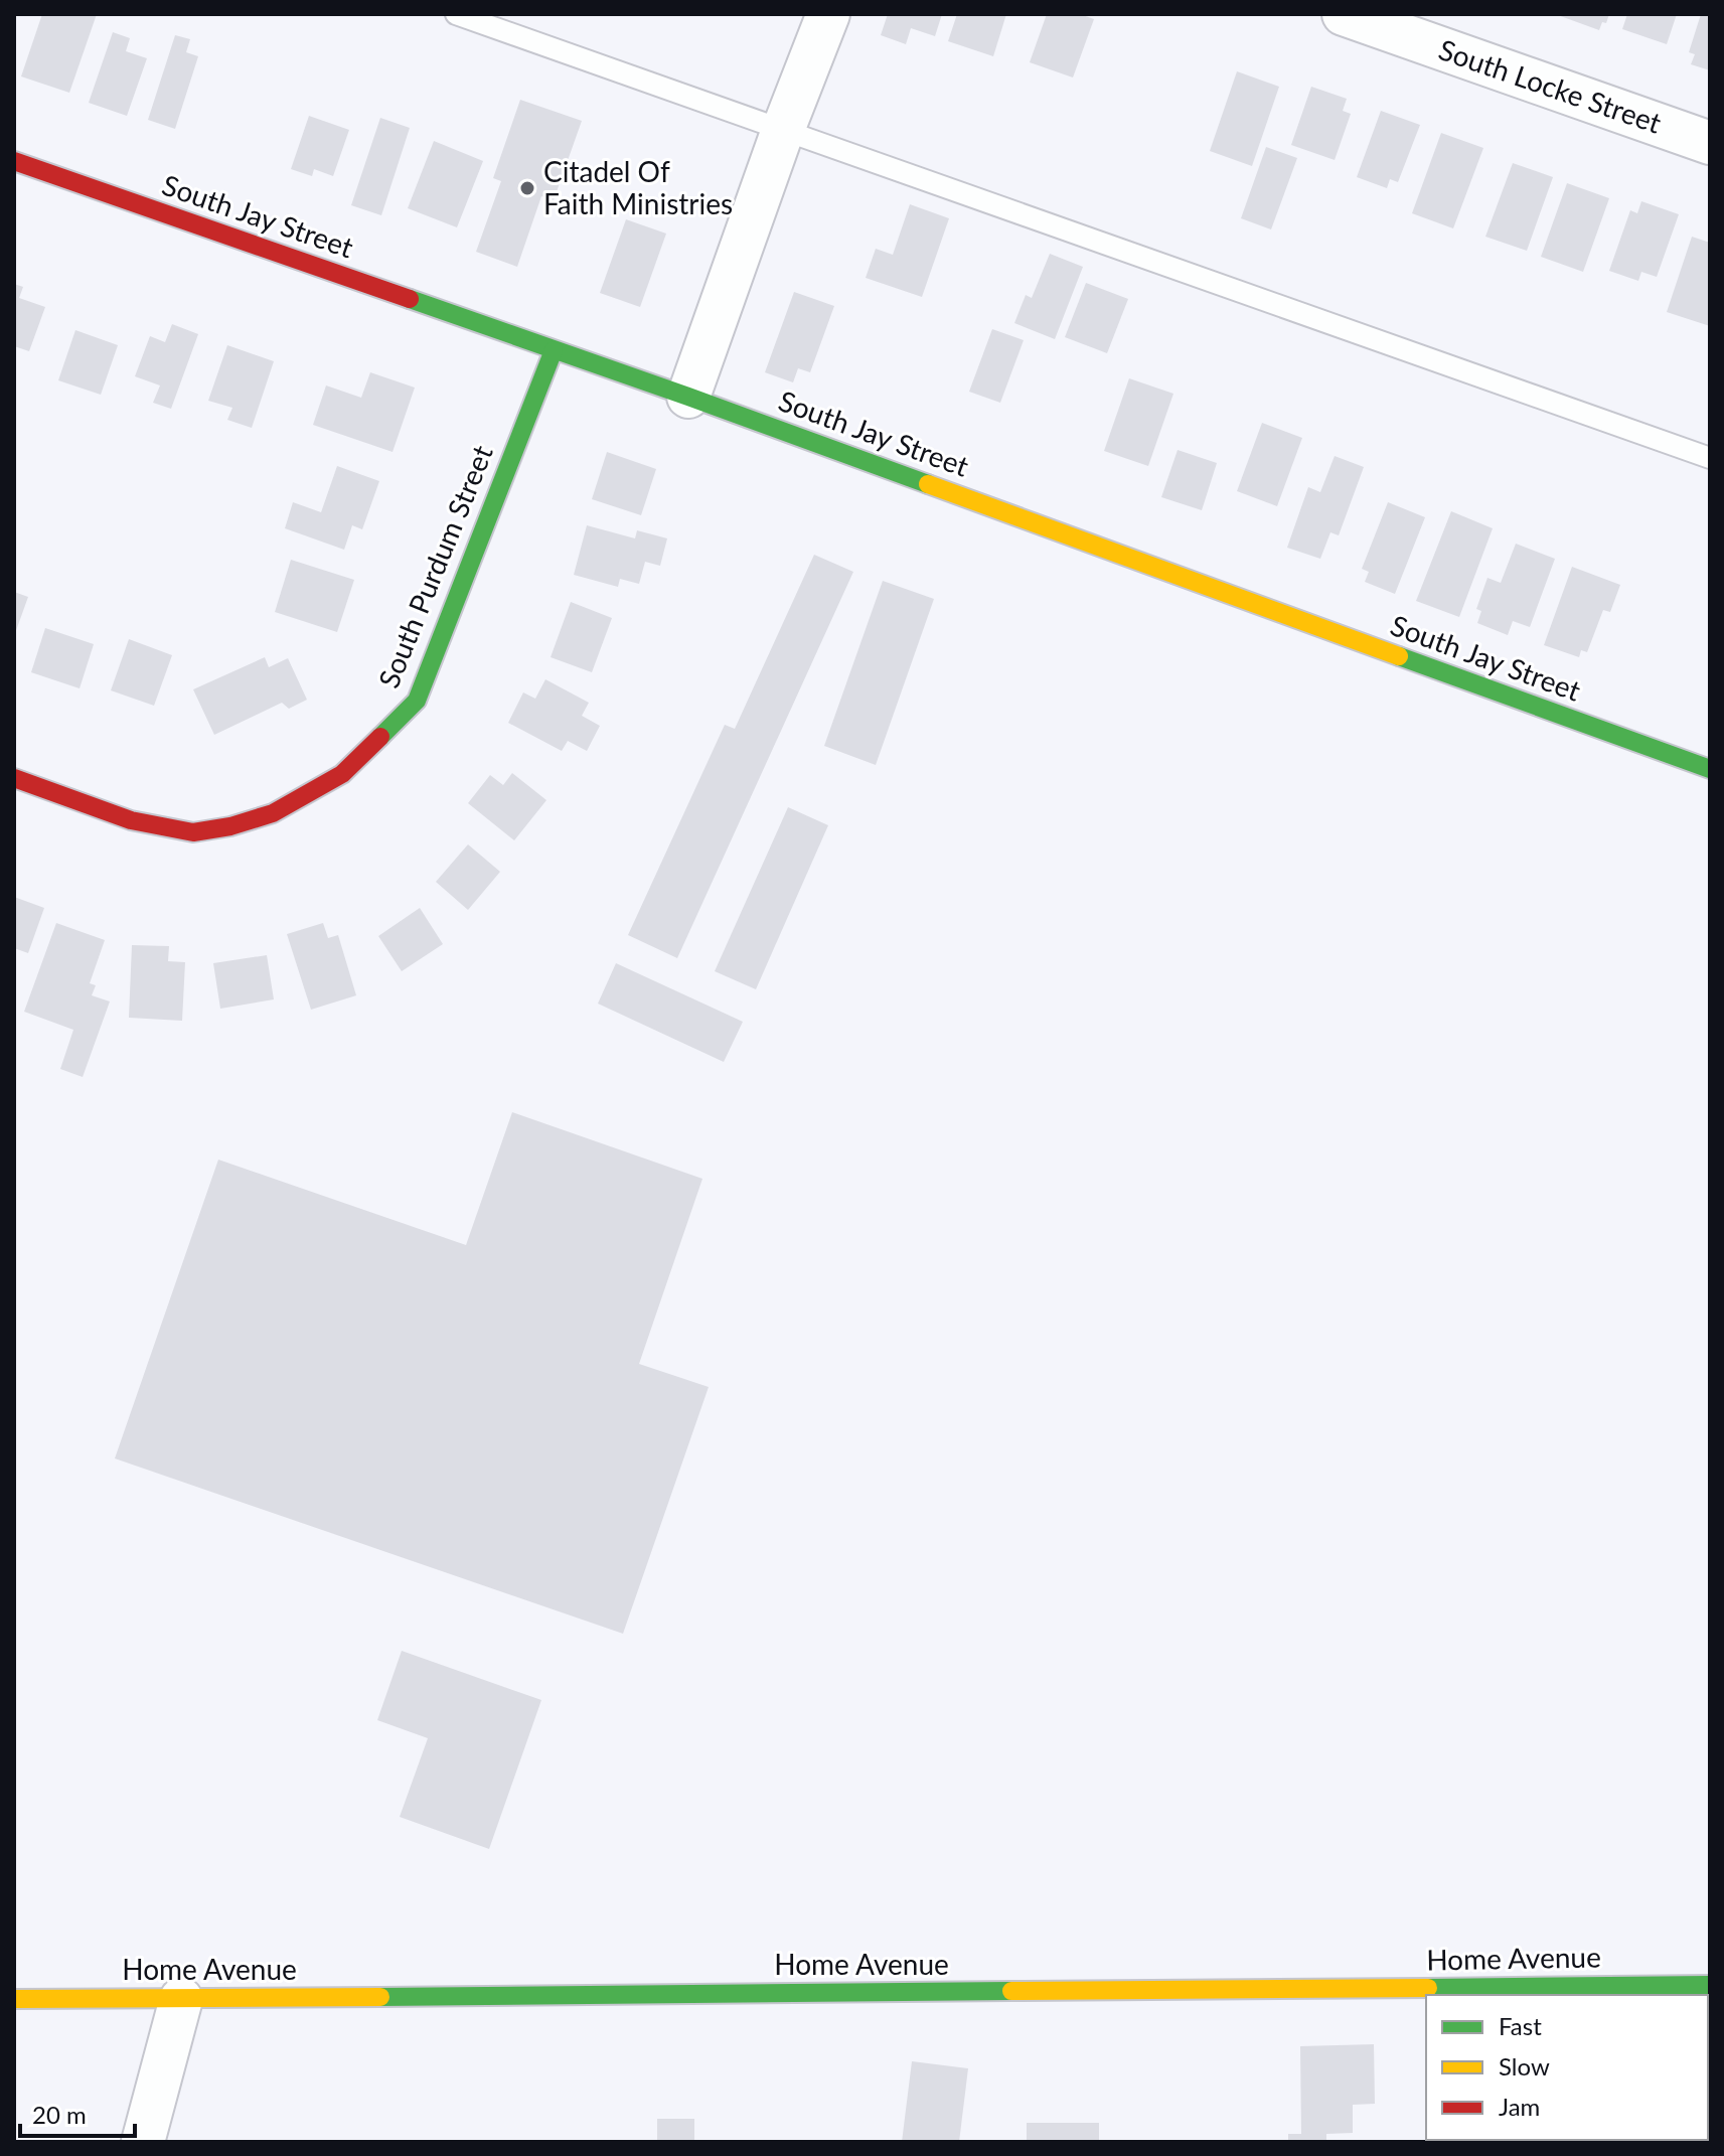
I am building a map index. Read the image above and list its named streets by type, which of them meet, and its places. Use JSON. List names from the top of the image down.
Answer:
{
  "streets": {
    "street": [
      "South Locke Street",
      "South Jay Street",
      "South Purdum Street",
      "Home Avenue"
    ]
  },
  "crossings": [
    ["South Jay Street", "South Purdum Street"]
  ],
  "places": ["Citadel Of Faith Ministries"],
  "legend": ["Fast", "Slow", "Jam"],
  "scale_bar": "20 m"
}
